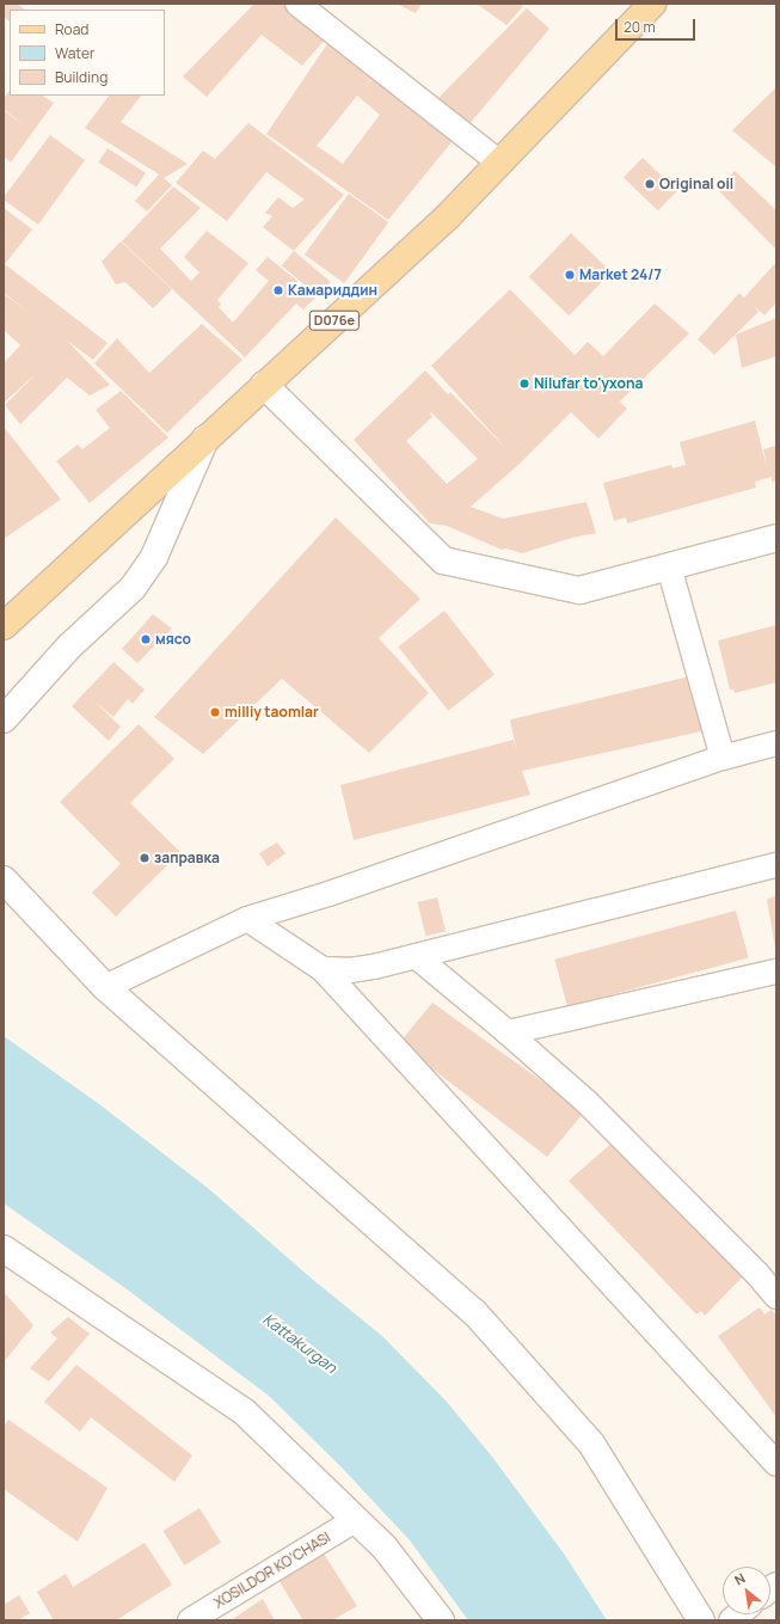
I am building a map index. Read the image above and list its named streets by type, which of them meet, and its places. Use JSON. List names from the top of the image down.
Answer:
{
  "streets": {
    "main road": ["D076e"],
    "street": ["XOSILDOR KO’CHASI"]
  },
  "water": ["Kattakurgan"],
  "places": [
    "Original oil",
    "Market 24/7",
    "Камариддин",
    "Nilufar to'yxona",
    "мясо",
    "milliy taomlar",
    "заправка"
  ],
  "legend": ["Road", "Water", "Building"],
  "scale_bar": "20 m",
  "north": "top left"
}
